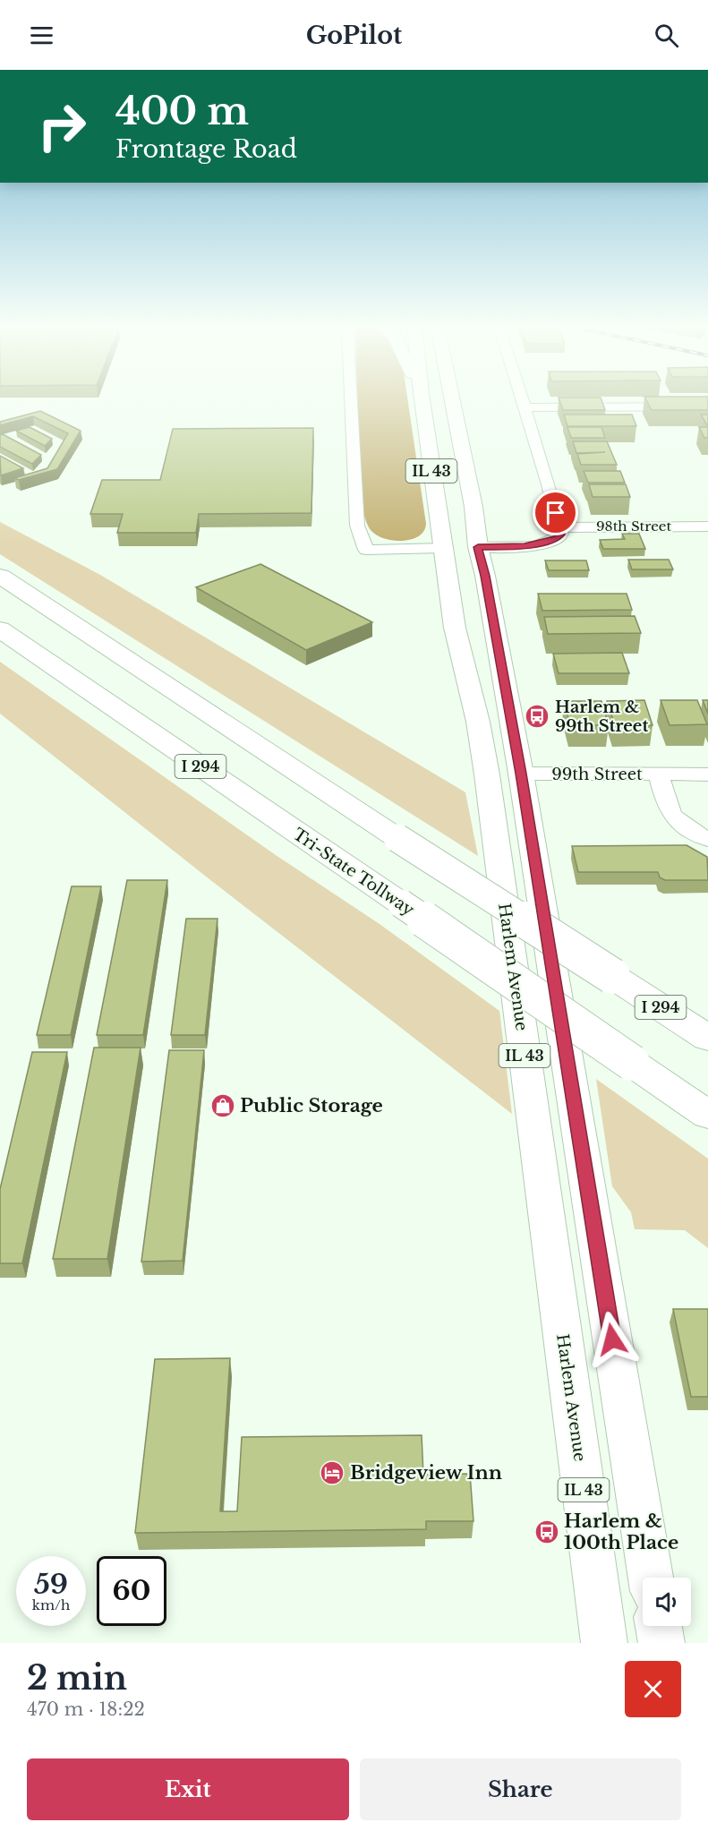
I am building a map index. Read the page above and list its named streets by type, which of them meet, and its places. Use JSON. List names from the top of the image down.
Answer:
{
  "streets": {
    "highway": ["I 294", "Tri-State Tollway"],
    "main road": ["IL 43", "Harlem Avenue"],
    "street": ["98th Street", "99th Street"]
  },
  "crossings": [
    ["99th Street", "Harlem Avenue"]
  ],
  "places": {
    "bus stop": ["Harlem & 99th Street", "Harlem & 100th Place"],
    "shop": ["Public Storage"],
    "hotel": ["Bridgeview Inn"]
  },
  "page": {
    "header": "GoPilot",
    "turn": ["400 m", "Frontage Road"],
    "speed": "59 km/h",
    "limit": "60",
    "heading": ["2 min", "470 m · 18:22"],
    "buttons": ["Exit", "Share"]
  }
}
